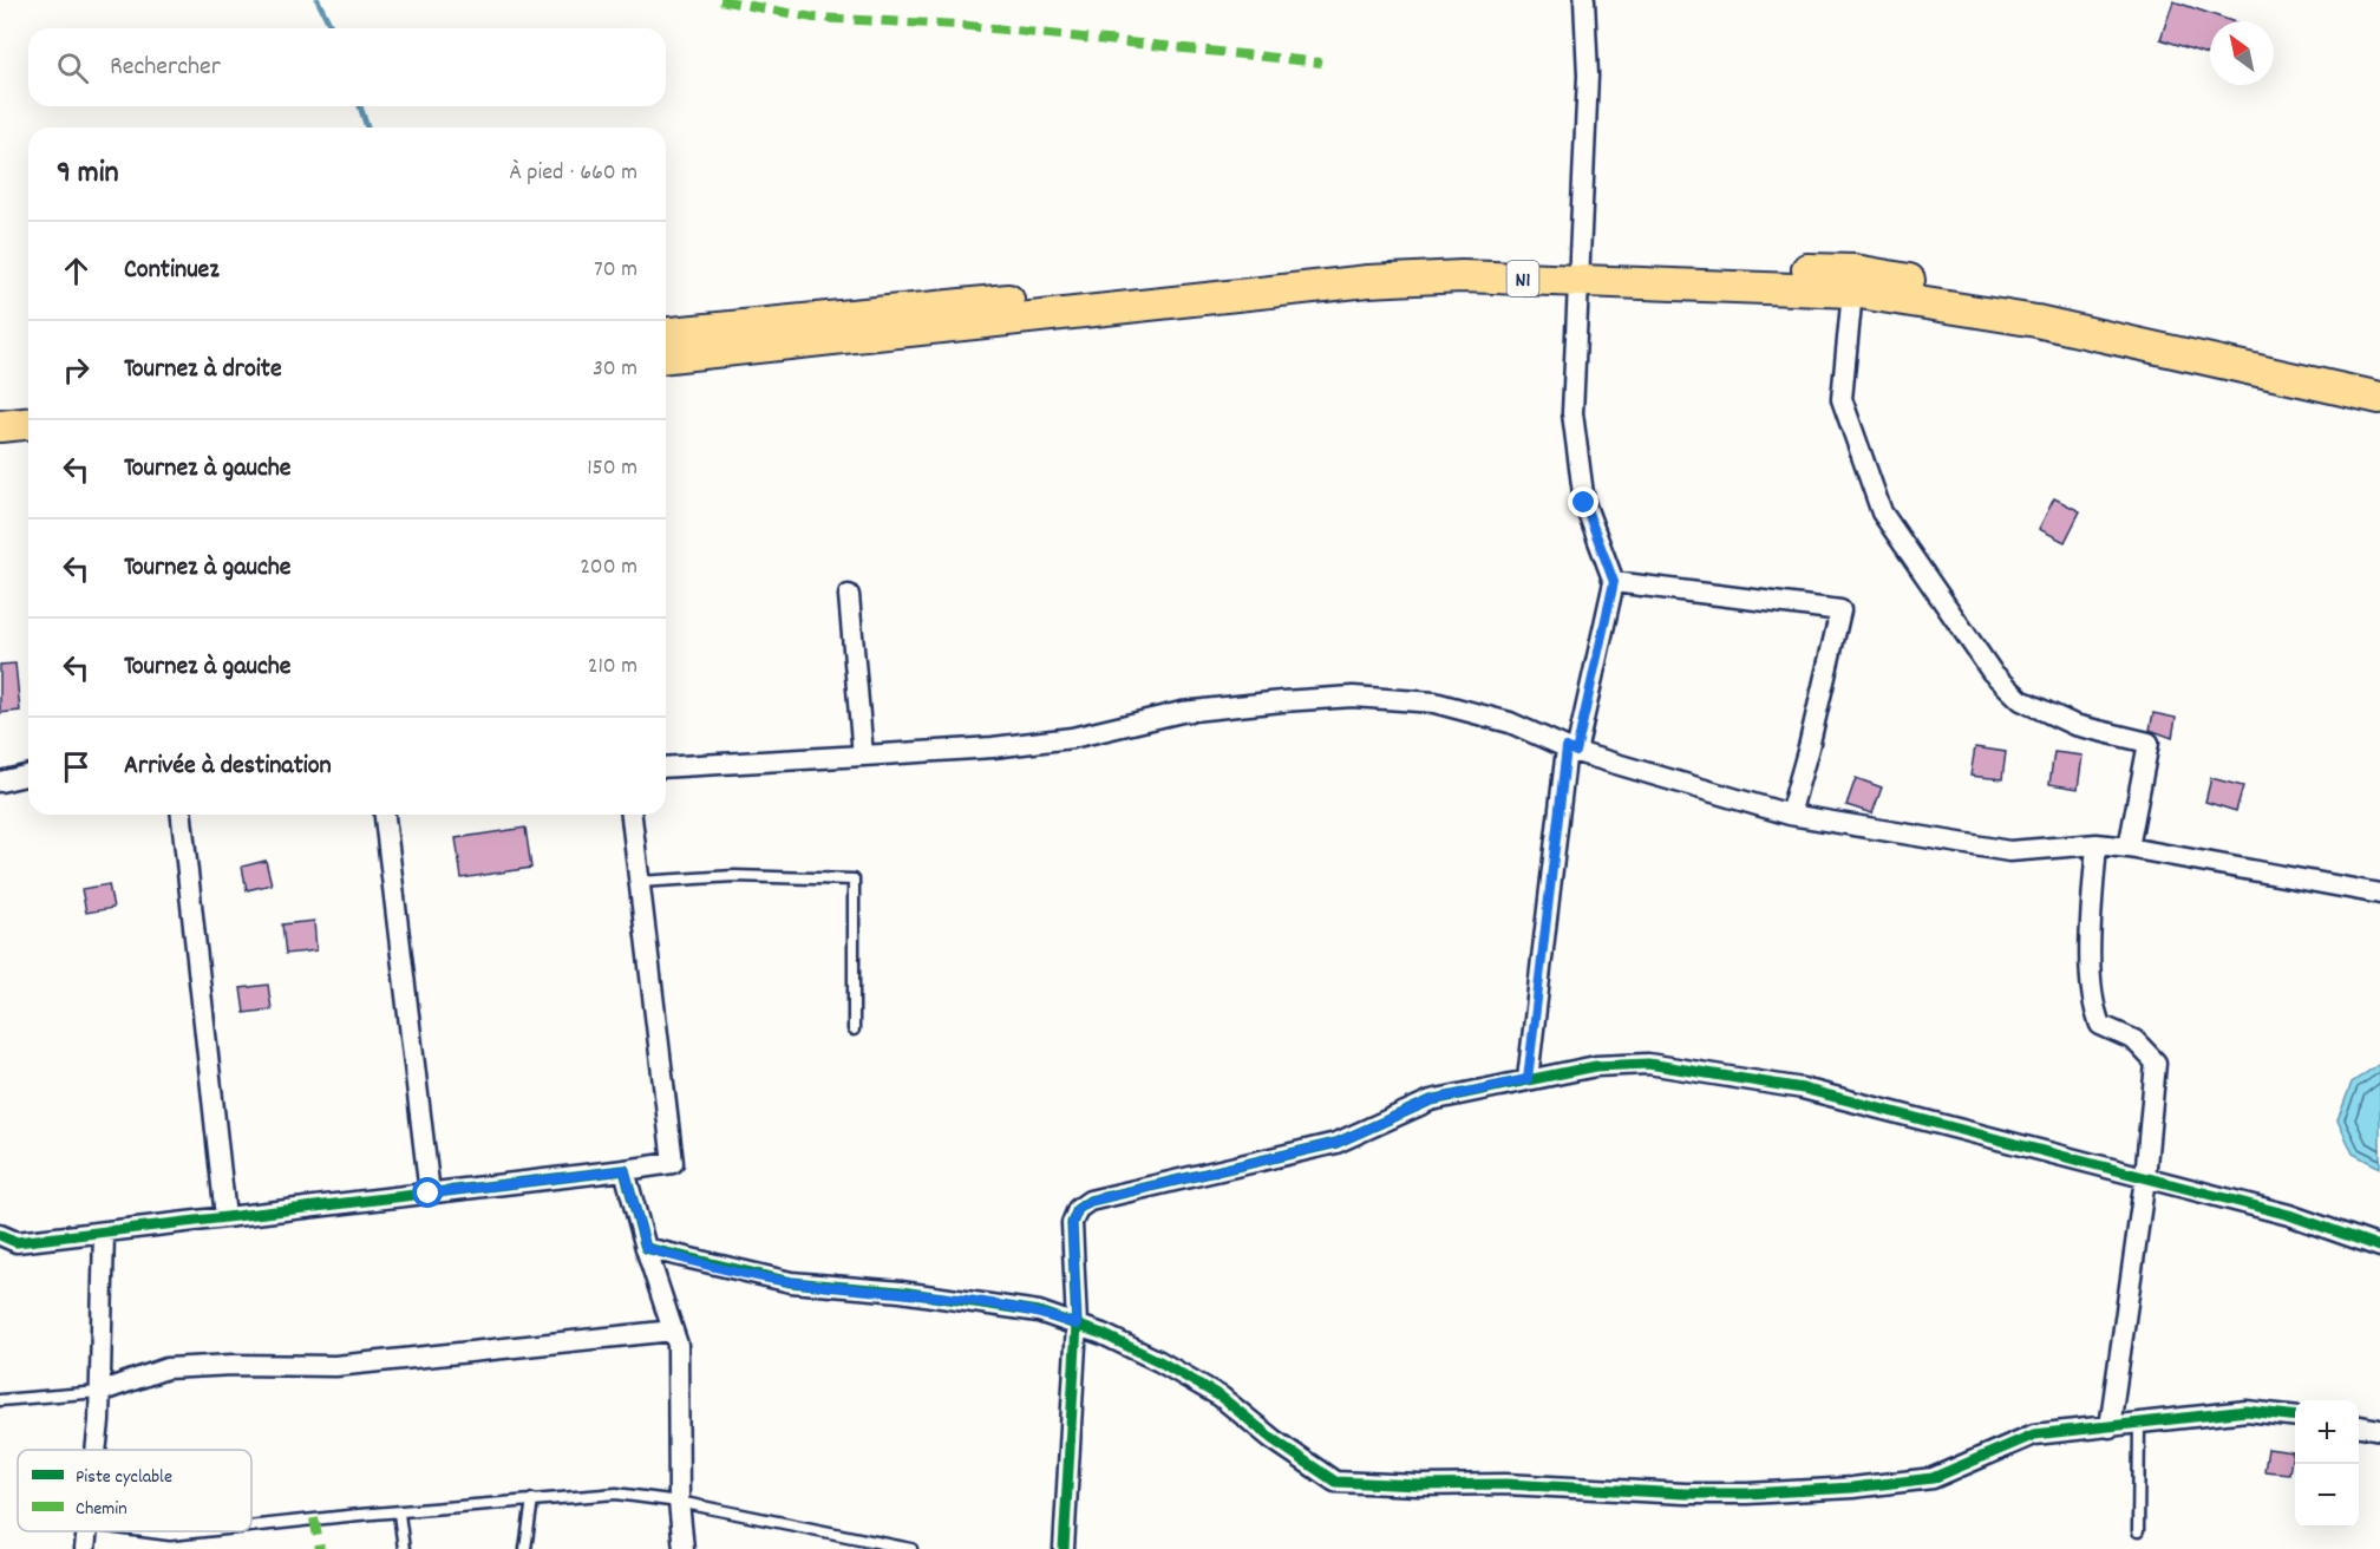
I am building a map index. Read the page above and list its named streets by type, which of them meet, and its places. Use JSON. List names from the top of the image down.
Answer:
{
  "streets": {
    "main road": ["N1"]
  },
  "legend": ["Piste cyclable", "Chemin"],
  "north": "top left",
  "page": {
    "search": "Rechercher",
    "heading": ["9 min", "À pied · 660 m"],
    "list": [
      ["Continuez", "70 m"],
      ["Tournez à droite", "30 m"],
      ["Tournez à gauche", "150 m"],
      ["Tournez à gauche", "200 m"],
      ["Tournez à gauche", "210 m"],
      "Arrivée à destination"
    ],
    "map_buttons": ["+", "−"]
  }
}
